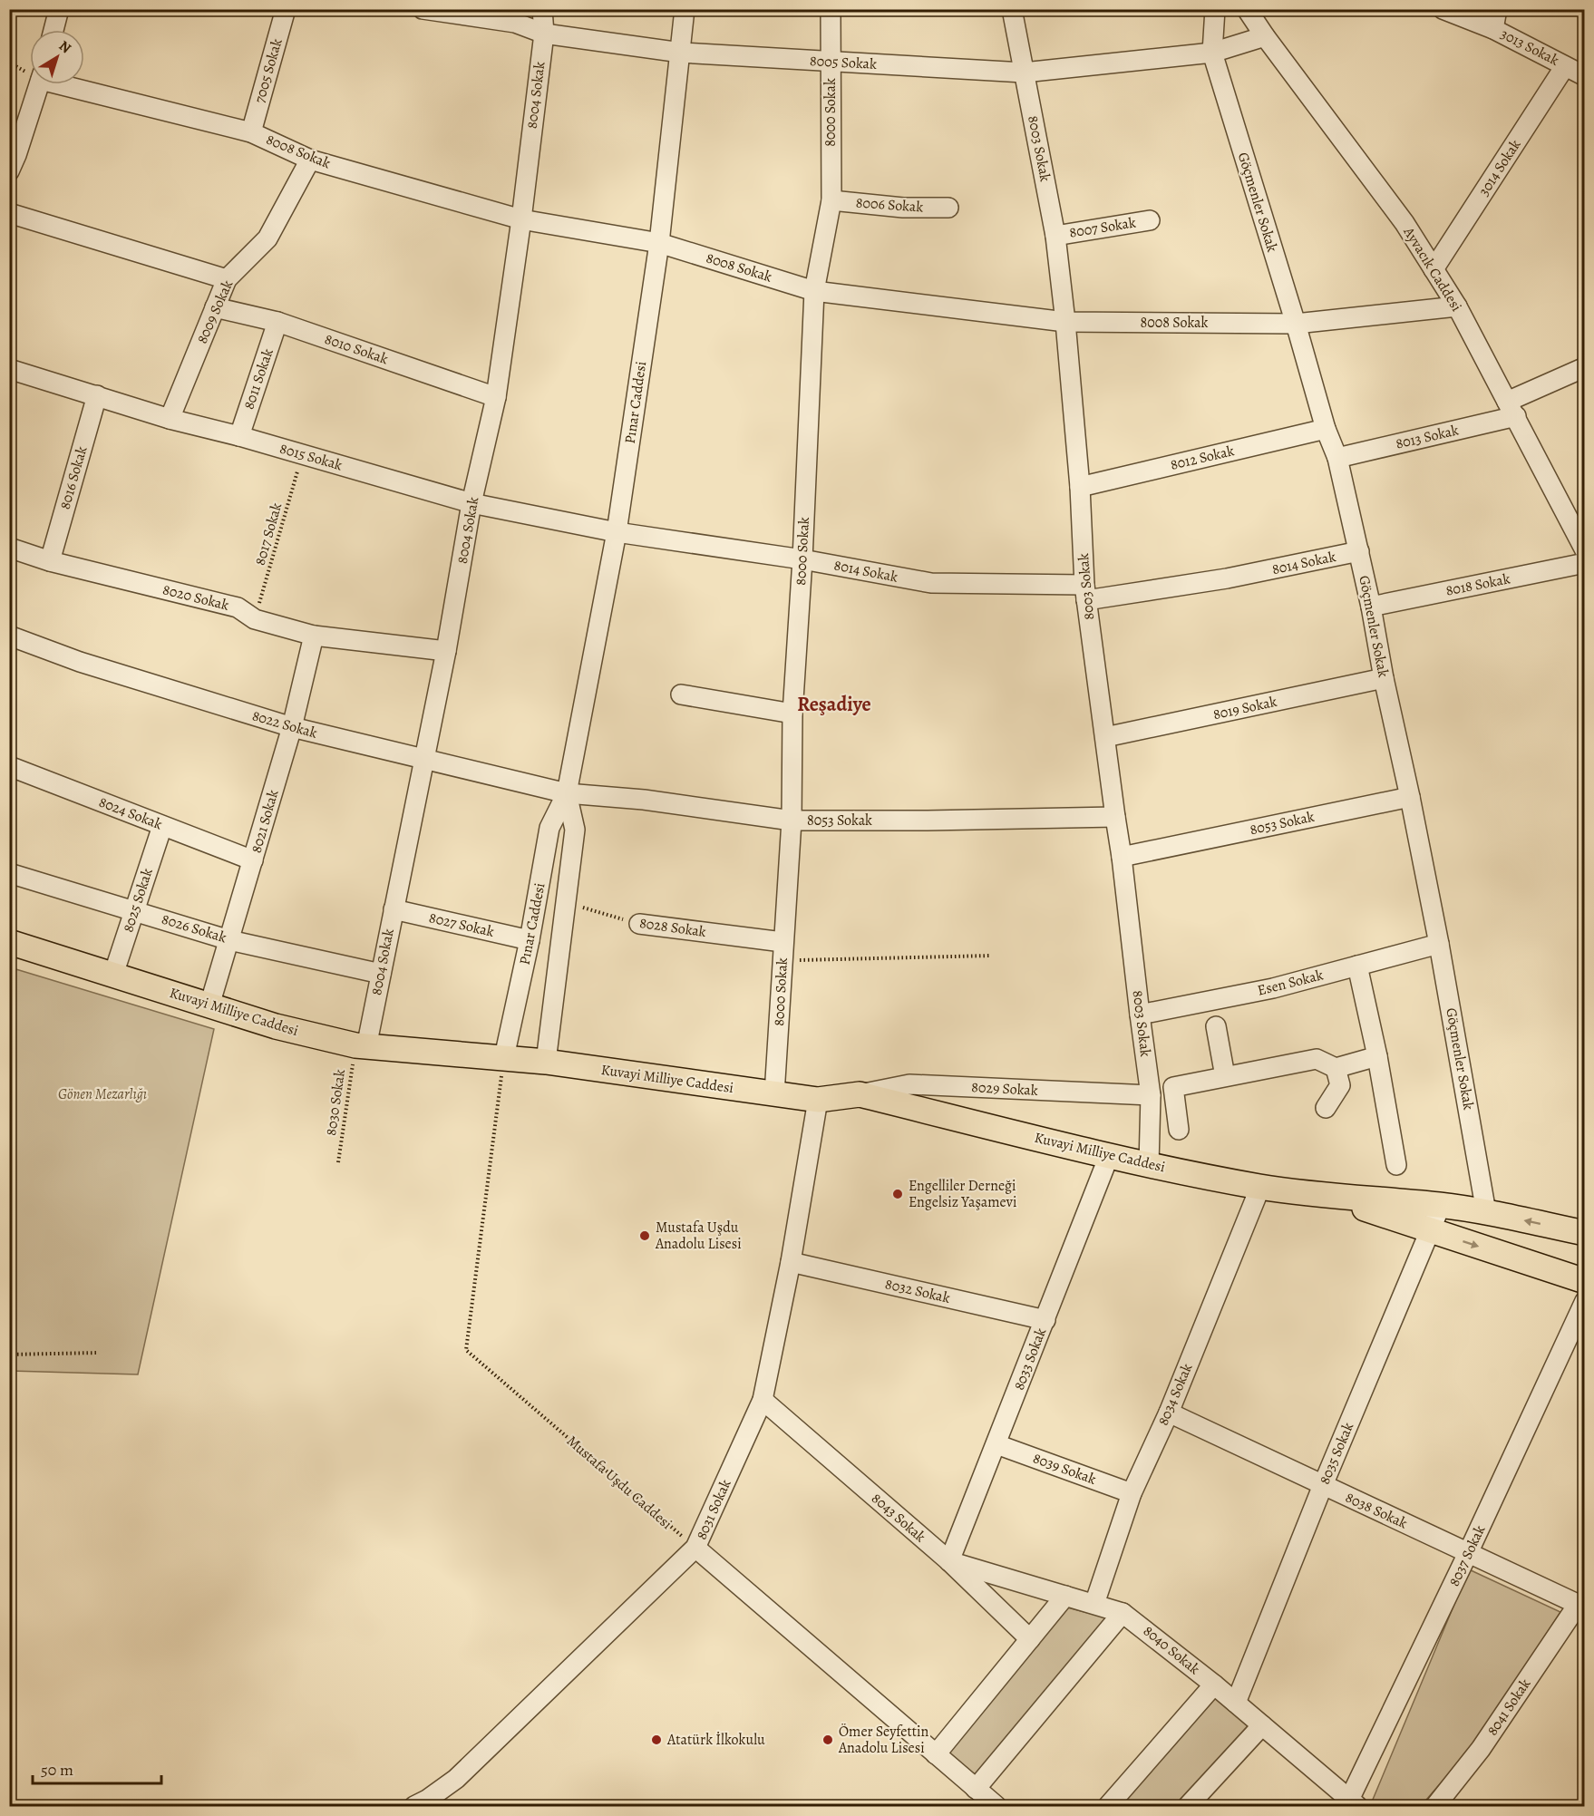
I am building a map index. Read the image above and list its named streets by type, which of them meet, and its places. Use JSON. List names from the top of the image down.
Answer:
{
  "streets": {
    "main road": ["Kuvayi Milliye Caddesi"],
    "street": [
      "3013 Sokak",
      "8005 Sokak",
      "7005 Sokak",
      "8004 Sokak",
      "8000 Sokak",
      "8003 Sokak",
      "8008 Sokak",
      "3014 Sokak",
      "Göçmenler Sokak",
      "8006 Sokak",
      "8007 Sokak",
      "Ayvacık Caddesi",
      "8009 Sokak",
      "8010 Sokak",
      "8011 Sokak",
      "Pınar Caddesi",
      "8013 Sokak",
      "8015 Sokak",
      "8012 Sokak",
      "8016 Sokak",
      "8014 Sokak",
      "8018 Sokak",
      "8020 Sokak",
      "8019 Sokak",
      "8022 Sokak",
      "8024 Sokak",
      "8053 Sokak",
      "8021 Sokak",
      "8025 Sokak",
      "8027 Sokak",
      "8028 Sokak",
      "8026 Sokak",
      "Esen Sokak",
      "8029 Sokak",
      "8032 Sokak",
      "8033 Sokak",
      "8034 Sokak",
      "8035 Sokak",
      "8039 Sokak",
      "8031 Sokak",
      "8038 Sokak",
      "8043 Sokak",
      "8037 Sokak",
      "8040 Sokak",
      "8041 Sokak"
    ],
    "path": ["8017 Sokak", "8030 Sokak", "Mustafa Uşdu Caddesi"]
  },
  "crossings": [
    ["3013 Sokak", "3014 Sokak"],
    ["8005 Sokak", "8004 Sokak"],
    ["8005 Sokak", "8000 Sokak"],
    ["8005 Sokak", "8003 Sokak"],
    ["8005 Sokak", "Göçmenler Sokak"],
    ["8005 Sokak", "Ayvacık Caddesi"],
    ["8005 Sokak", "Pınar Caddesi"],
    ["7005 Sokak", "8008 Sokak"],
    ["8004 Sokak", "8008 Sokak"],
    ["8004 Sokak", "8010 Sokak"],
    ["8004 Sokak", "8015 Sokak"],
    ["8004 Sokak", "8020 Sokak"],
    ["8004 Sokak", "8022 Sokak"],
    ["8004 Sokak", "8027 Sokak"],
    ["8004 Sokak", "8026 Sokak"],
    ["8004 Sokak", "Kuvayi Milliye Caddesi"],
    ["8004 Sokak", "8030 Sokak"],
    ["8000 Sokak", "8008 Sokak"],
    ["8000 Sokak", "8006 Sokak"],
    ["8000 Sokak", "8014 Sokak"],
    ["8000 Sokak", "8053 Sokak"],
    ["8000 Sokak", "8028 Sokak"],
    ["8000 Sokak", "Kuvayi Milliye Caddesi"],
    ["8003 Sokak", "8008 Sokak"],
    ["8003 Sokak", "8007 Sokak"],
    ["8003 Sokak", "8012 Sokak"],
    ["8003 Sokak", "8014 Sokak"],
    ["8003 Sokak", "8019 Sokak"],
    ["8003 Sokak", "8053 Sokak"],
    ["8003 Sokak", "Esen Sokak"],
    ["8003 Sokak", "Kuvayi Milliye Caddesi"],
    ["8003 Sokak", "8029 Sokak"],
    ["8008 Sokak", "Göçmenler Sokak"],
    ["8008 Sokak", "Ayvacık Caddesi"],
    ["8008 Sokak", "8009 Sokak"],
    ["8008 Sokak", "Pınar Caddesi"],
    ["3014 Sokak", "Ayvacık Caddesi"],
    ["Göçmenler Sokak", "8013 Sokak"],
    ["Göçmenler Sokak", "8012 Sokak"],
    ["Göçmenler Sokak", "8014 Sokak"],
    ["Göçmenler Sokak", "8018 Sokak"],
    ["Göçmenler Sokak", "8019 Sokak"],
    ["Göçmenler Sokak", "8053 Sokak"],
    ["Göçmenler Sokak", "Esen Sokak"],
    ["Göçmenler Sokak", "Kuvayi Milliye Caddesi"],
    ["Ayvacık Caddesi", "8013 Sokak"],
    ["8009 Sokak", "8010 Sokak"],
    ["8009 Sokak", "8015 Sokak"],
    ["8010 Sokak", "8011 Sokak"],
    ["8011 Sokak", "8015 Sokak"],
    ["Pınar Caddesi", "8015 Sokak"],
    ["Pınar Caddesi", "8014 Sokak"],
    ["Pınar Caddesi", "8022 Sokak"],
    ["Pınar Caddesi", "8053 Sokak"],
    ["Pınar Caddesi", "8027 Sokak"],
    ["Pınar Caddesi", "8028 Sokak"],
    ["Pınar Caddesi", "Kuvayi Milliye Caddesi"],
    ["Pınar Caddesi", "Mustafa Uşdu Caddesi"],
    ["8015 Sokak", "8016 Sokak"],
    ["8015 Sokak", "8017 Sokak"],
    ["8015 Sokak", "8014 Sokak"],
    ["8016 Sokak", "8020 Sokak"],
    ["8017 Sokak", "8020 Sokak"],
    ["8020 Sokak", "8021 Sokak"],
    ["8022 Sokak", "8053 Sokak"],
    ["8022 Sokak", "8021 Sokak"],
    ["8024 Sokak", "8021 Sokak"],
    ["8024 Sokak", "8025 Sokak"],
    ["8021 Sokak", "8026 Sokak"],
    ["8021 Sokak", "Kuvayi Milliye Caddesi"],
    ["8025 Sokak", "8026 Sokak"],
    ["8025 Sokak", "Kuvayi Milliye Caddesi"],
    ["Kuvayi Milliye Caddesi", "8029 Sokak"],
    ["Kuvayi Milliye Caddesi", "8030 Sokak"],
    ["Kuvayi Milliye Caddesi", "8033 Sokak"],
    ["Kuvayi Milliye Caddesi", "8034 Sokak"],
    ["Kuvayi Milliye Caddesi", "8035 Sokak"],
    ["Kuvayi Milliye Caddesi", "Mustafa Uşdu Caddesi"],
    ["Kuvayi Milliye Caddesi", "8031 Sokak"],
    ["8032 Sokak", "8033 Sokak"],
    ["8032 Sokak", "8031 Sokak"],
    ["8033 Sokak", "8039 Sokak"],
    ["8033 Sokak", "8043 Sokak"],
    ["8033 Sokak", "8040 Sokak"],
    ["8034 Sokak", "8039 Sokak"],
    ["8034 Sokak", "8038 Sokak"],
    ["8034 Sokak", "8040 Sokak"],
    ["8035 Sokak", "8038 Sokak"],
    ["8035 Sokak", "8040 Sokak"],
    ["Mustafa Uşdu Caddesi", "8031 Sokak"],
    ["8031 Sokak", "8043 Sokak"],
    ["8038 Sokak", "8037 Sokak"],
    ["8038 Sokak", "8041 Sokak"],
    ["8043 Sokak", "8040 Sokak"],
    ["8037 Sokak", "8040 Sokak"]
  ],
  "districts": ["Reşadiye"],
  "parks": ["Gönen Mezarlığı"],
  "places": [
    "Engelliler Derneği Engelsiz Yaşamevi",
    "Mustafa Uşdu Anadolu Lisesi",
    "Atatürk İlkokulu",
    "Ömer Seyfettin Anadolu Lisesi"
  ],
  "scale_bar": "50 m",
  "north": "top right"
}
